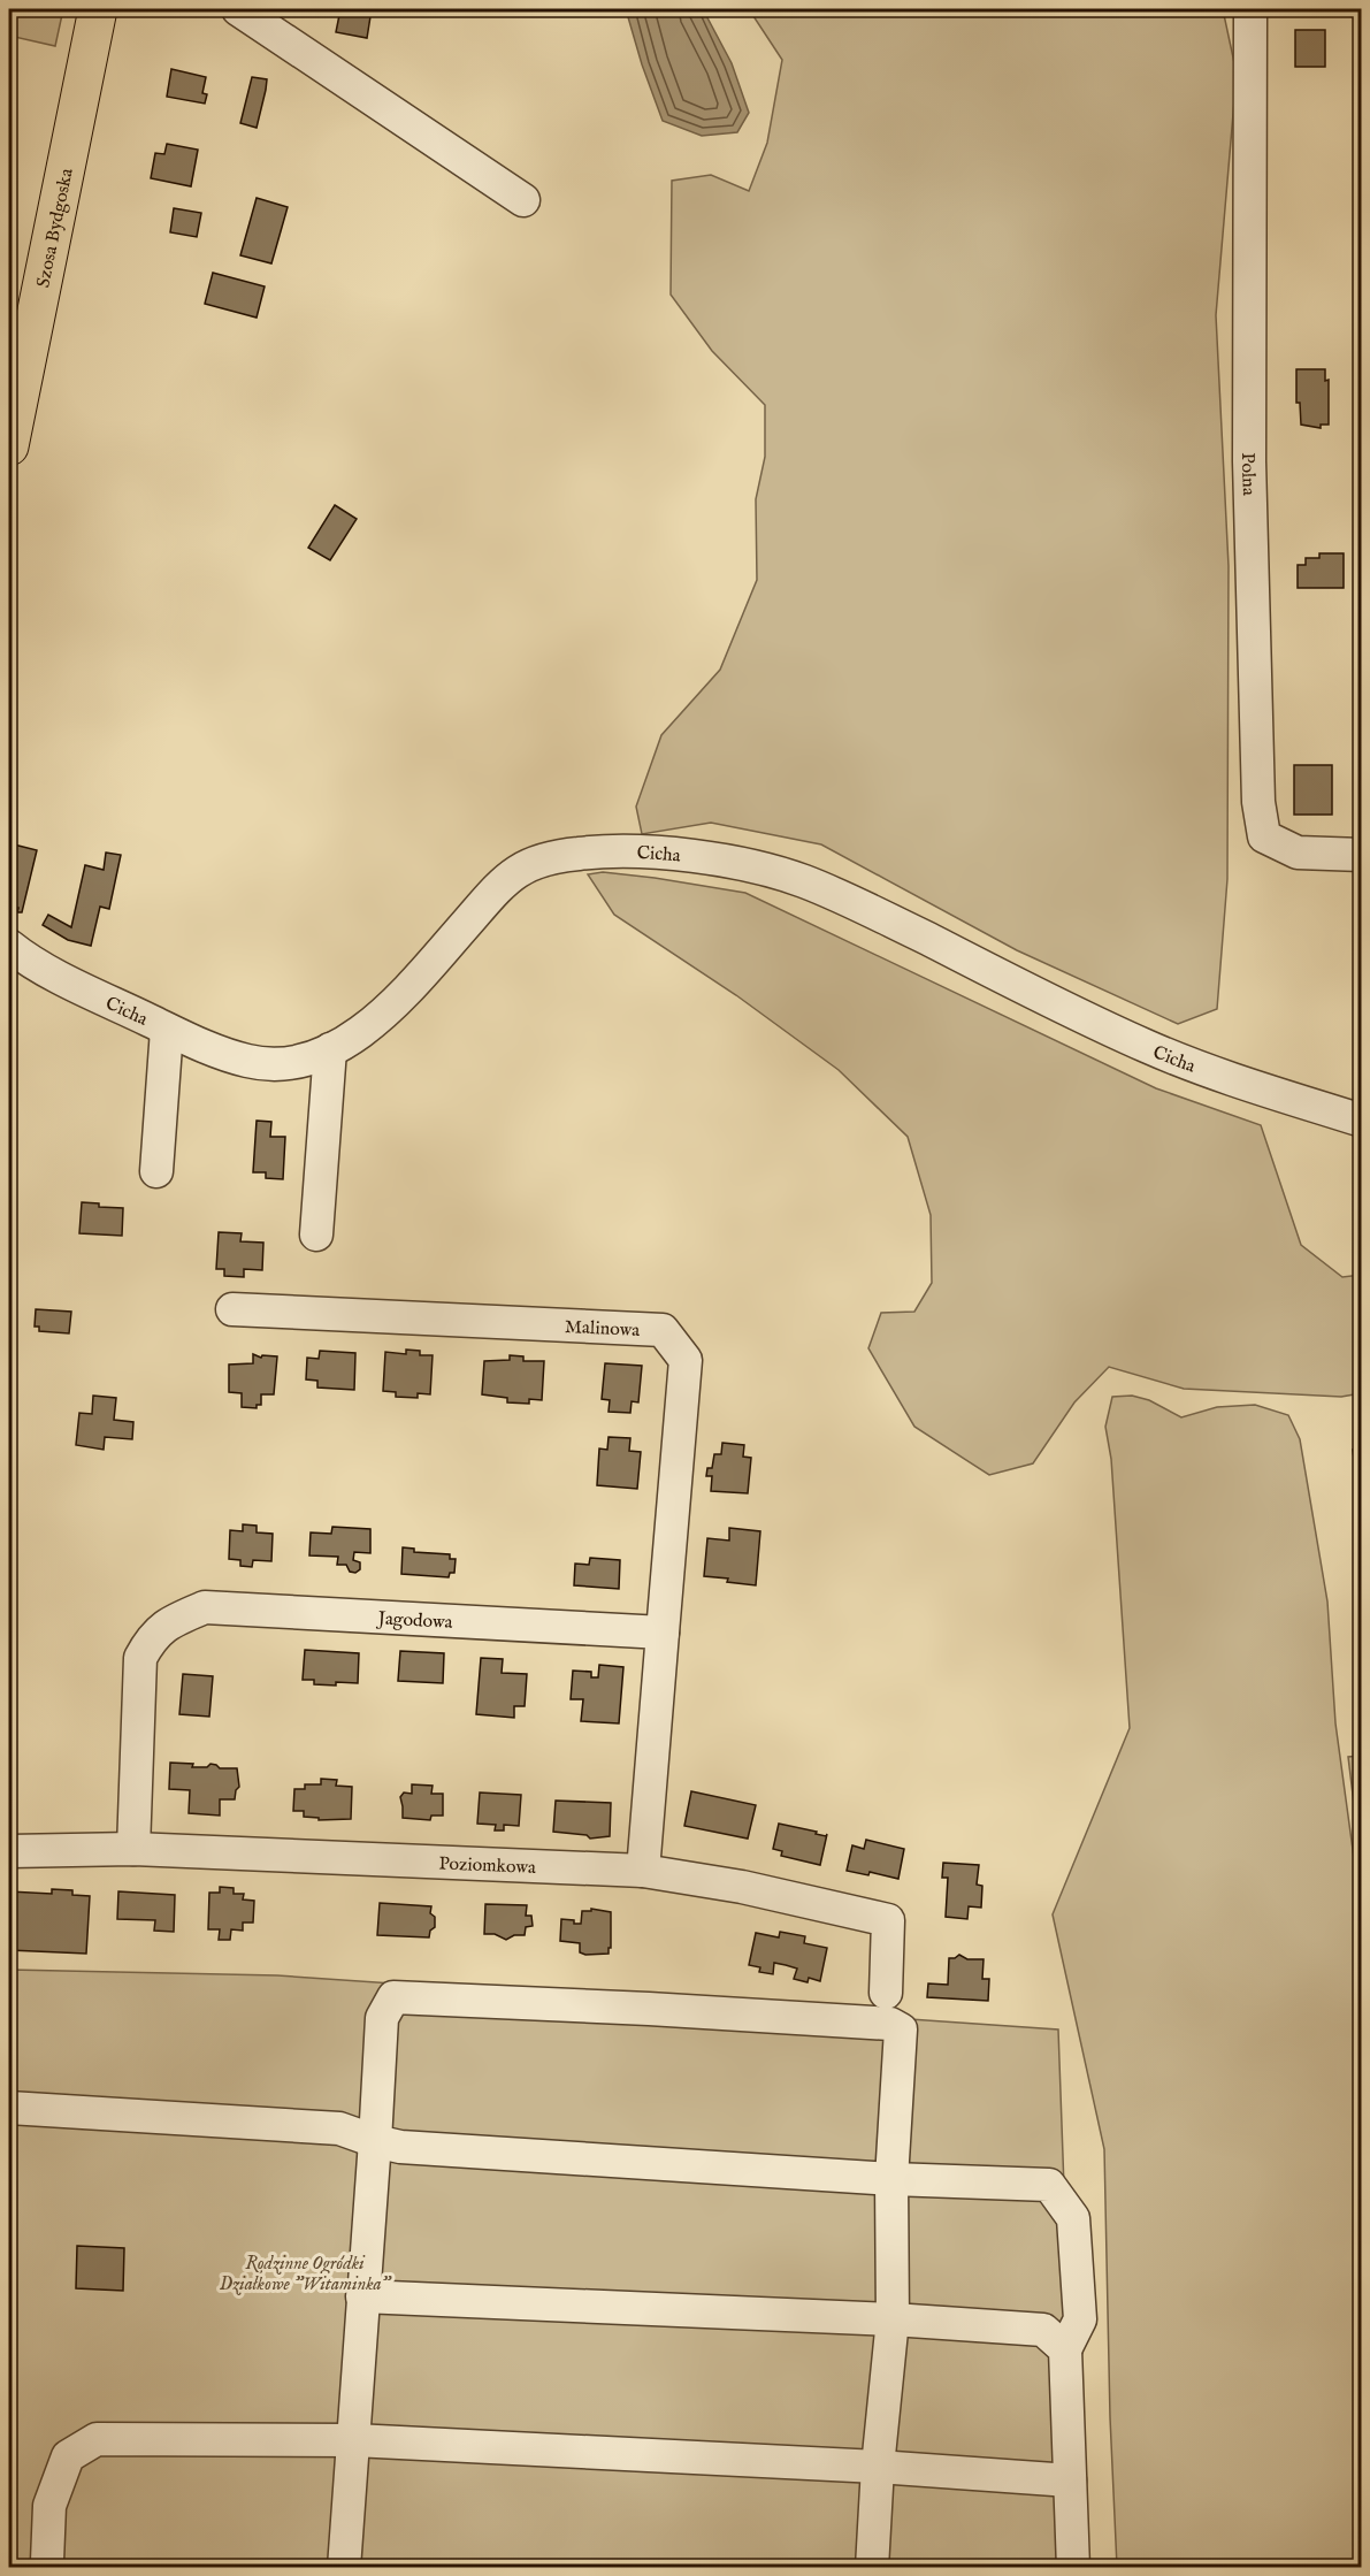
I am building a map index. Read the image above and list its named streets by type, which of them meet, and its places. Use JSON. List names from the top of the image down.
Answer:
{
  "streets": {
    "main road": ["Szosa Bydgoska"],
    "street": [
      "Polna",
      "Cicha",
      "Malinowa",
      "Jagodowa",
      "Poziomkowa"
    ]
  },
  "crossings": [
    ["Malinowa", "Jagodowa"],
    ["Jagodowa", "Poziomkowa"]
  ],
  "parks": ["Rodzinne Ogródki Działkowe \"Witaminka\""]
}
